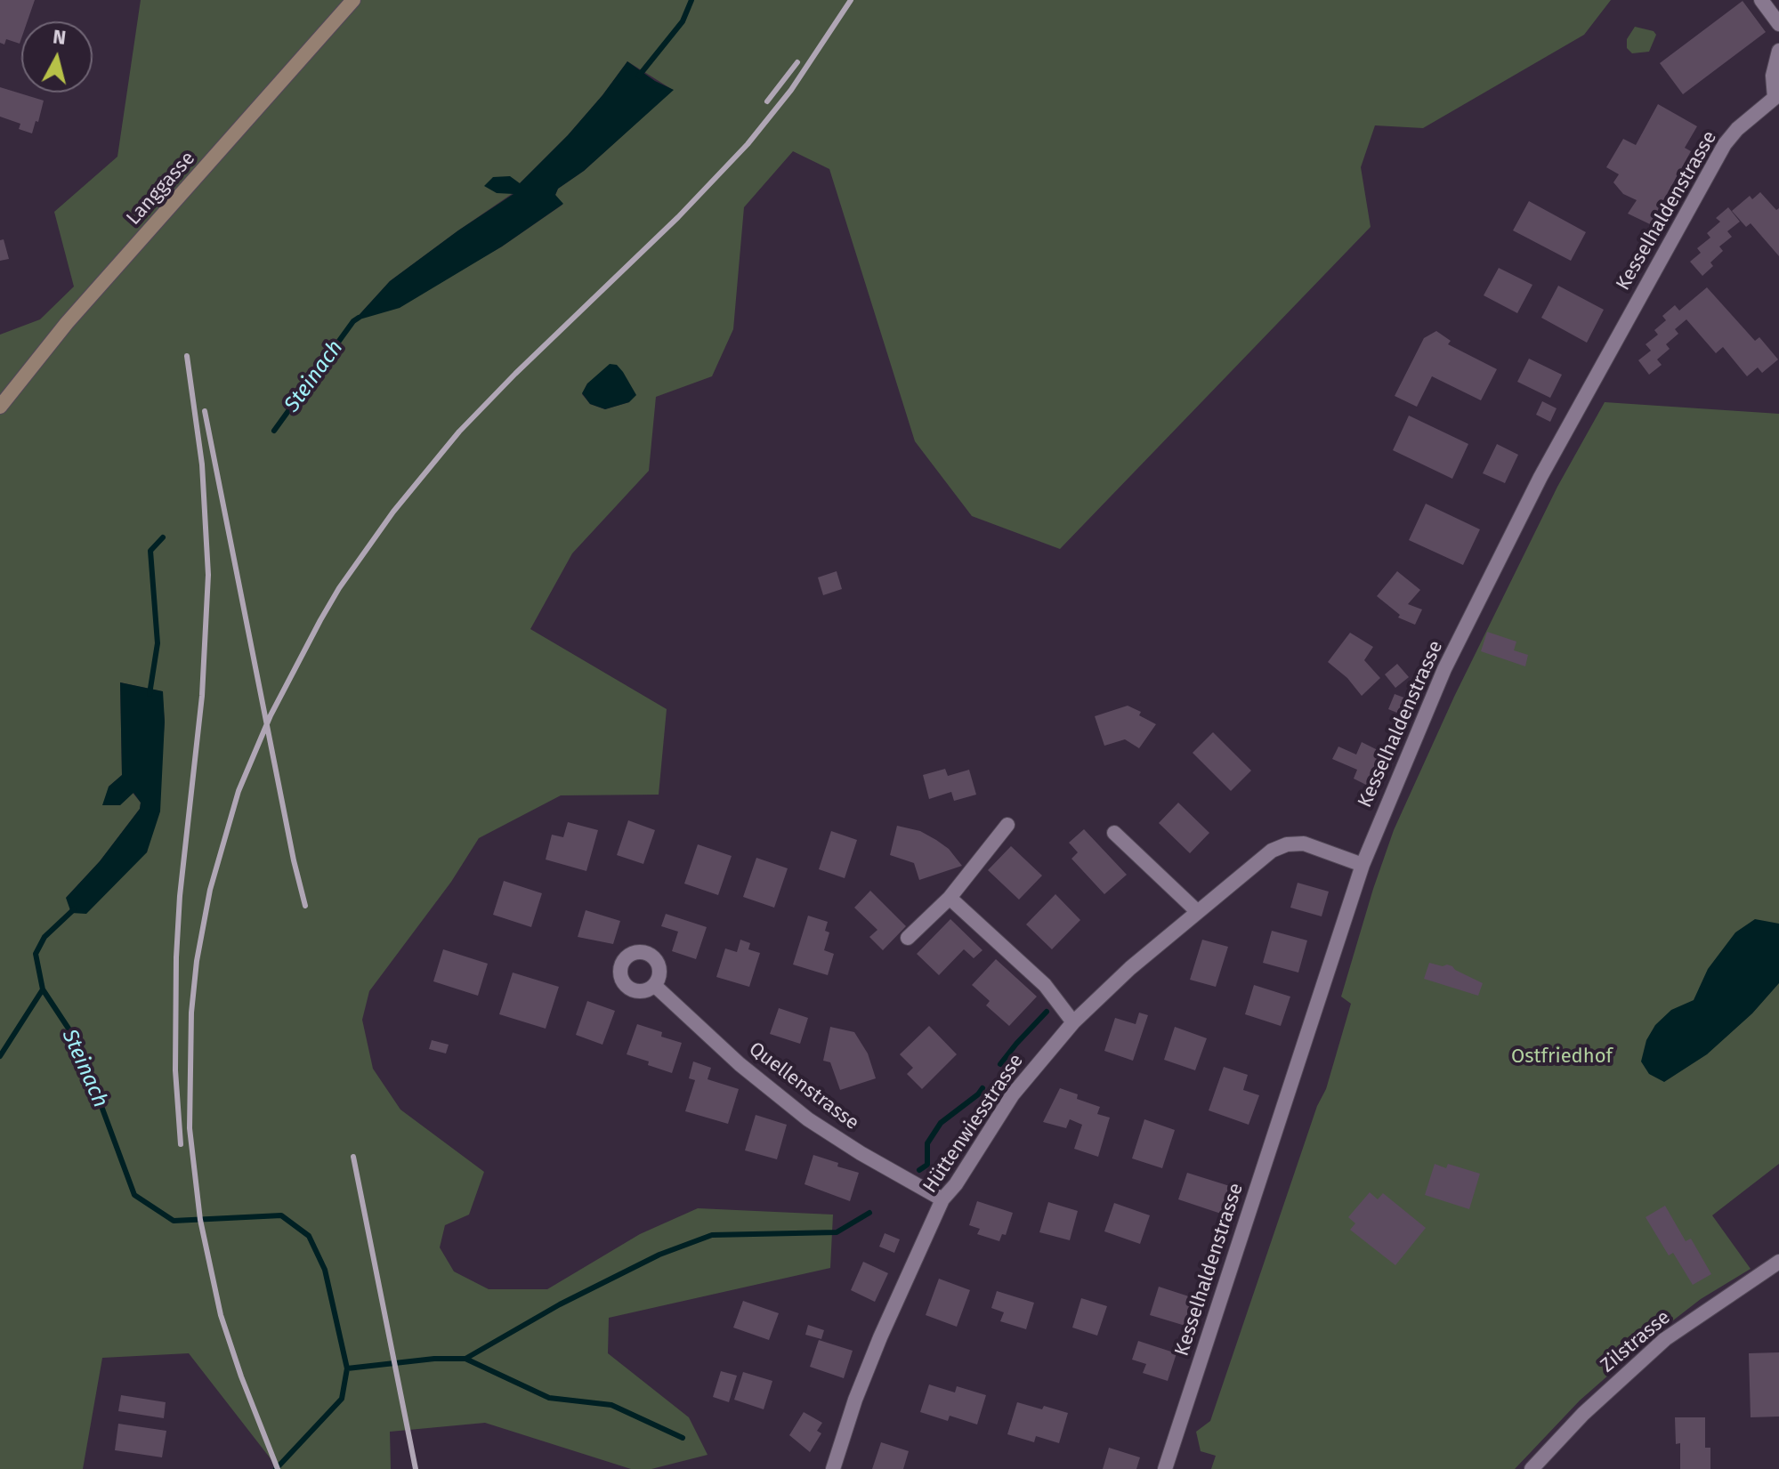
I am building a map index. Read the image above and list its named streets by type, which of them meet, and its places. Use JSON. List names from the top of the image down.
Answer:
{
  "streets": {
    "main road": ["Langgasse"],
    "street": [
      "Kesselhaldenstrasse",
      "Quellenstrasse",
      "Hüttenwiesstrasse",
      "Zilstrasse"
    ]
  },
  "crossings": [
    ["Kesselhaldenstrasse", "Hüttenwiesstrasse"],
    ["Quellenstrasse", "Hüttenwiesstrasse"]
  ],
  "water": ["Steinach"],
  "parks": ["Ostfriedhof"],
  "north": "top"
}
